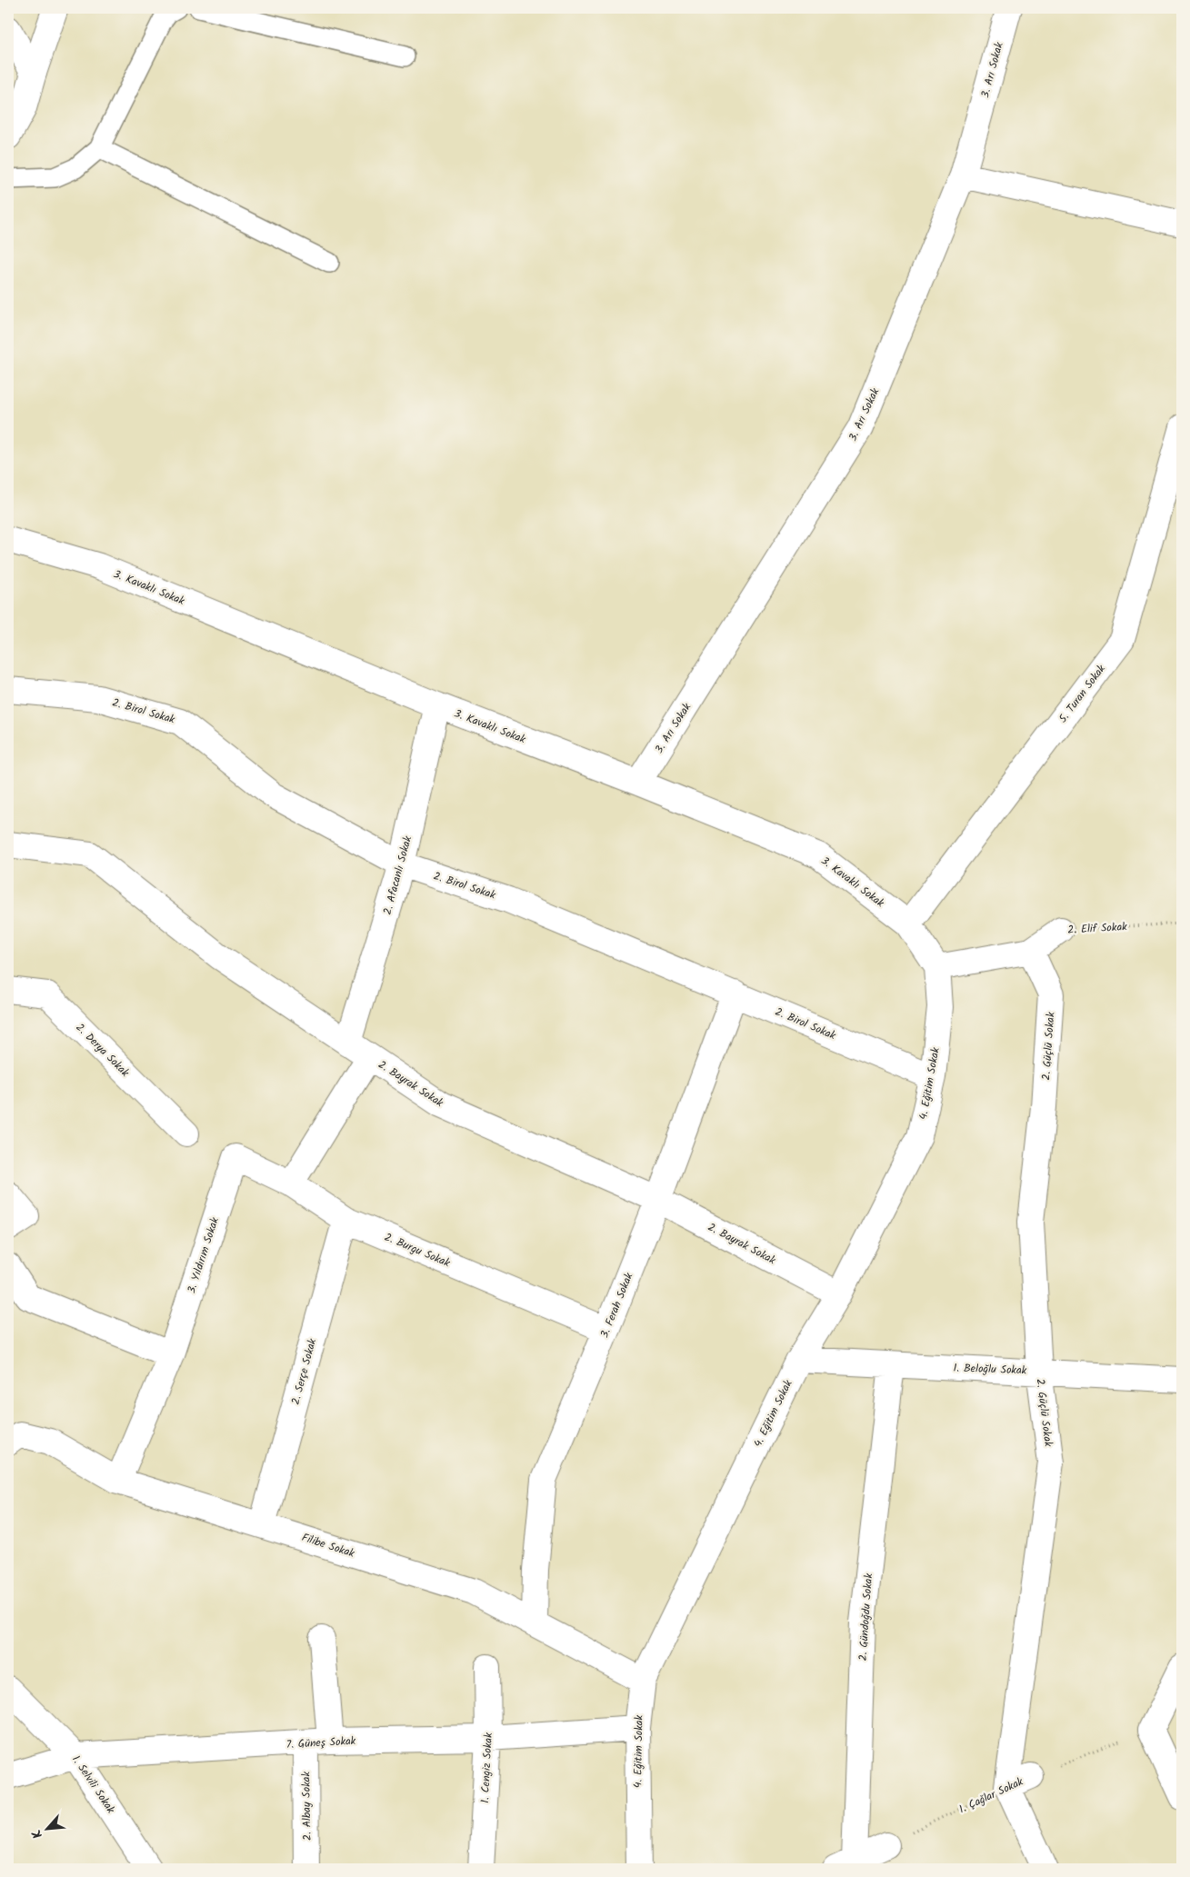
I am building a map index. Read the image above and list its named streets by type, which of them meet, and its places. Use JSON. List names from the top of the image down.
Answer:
{
  "streets": {
    "street": [
      "3. Arı Sokak",
      "3. Kavaklı Sokak",
      "5. Turan Sokak",
      "2. Birol Sokak",
      "2. Afacanlı Sokak",
      "2. Elif Sokak",
      "2. Güçlü Sokak",
      "2. Derya Sokak",
      "2. Bayrak Sokak",
      "4. Eğitim Sokak",
      "2. Burgu Sokak",
      "3. Yıldırım Sokak",
      "3. Ferah Sokak",
      "1. Beloğlu Sokak",
      "2. Serçe Sokak",
      "Filibe Sokak",
      "2. Gündoğdu Sokak",
      "7. Güneş Sokak",
      "1. Cengiz Sokak",
      "1. Selvili Sokak",
      "1. Çağlar Sokak",
      "2. Albay Sokak"
    ]
  },
  "crossings": [
    ["3. Arı Sokak", "3. Kavaklı Sokak"],
    ["3. Kavaklı Sokak", "5. Turan Sokak"],
    ["3. Kavaklı Sokak", "2. Afacanlı Sokak"],
    ["3. Kavaklı Sokak", "2. Elif Sokak"],
    ["3. Kavaklı Sokak", "4. Eğitim Sokak"],
    ["2. Birol Sokak", "2. Afacanlı Sokak"],
    ["2. Birol Sokak", "4. Eğitim Sokak"],
    ["2. Birol Sokak", "3. Ferah Sokak"],
    ["2. Afacanlı Sokak", "2. Bayrak Sokak"],
    ["2. Elif Sokak", "2. Güçlü Sokak"],
    ["2. Elif Sokak", "4. Eğitim Sokak"],
    ["2. Güçlü Sokak", "1. Beloğlu Sokak"],
    ["2. Güçlü Sokak", "1. Çağlar Sokak"],
    ["2. Bayrak Sokak", "4. Eğitim Sokak"],
    ["2. Bayrak Sokak", "3. Ferah Sokak"],
    ["4. Eğitim Sokak", "1. Beloğlu Sokak"],
    ["4. Eğitim Sokak", "Filibe Sokak"],
    ["4. Eğitim Sokak", "7. Güneş Sokak"],
    ["2. Burgu Sokak", "3. Yıldırım Sokak"],
    ["2. Burgu Sokak", "3. Ferah Sokak"],
    ["2. Burgu Sokak", "2. Serçe Sokak"],
    ["3. Yıldırım Sokak", "Filibe Sokak"],
    ["3. Ferah Sokak", "Filibe Sokak"],
    ["1. Beloğlu Sokak", "2. Gündoğdu Sokak"],
    ["2. Serçe Sokak", "Filibe Sokak"],
    ["7. Güneş Sokak", "1. Cengiz Sokak"],
    ["7. Güneş Sokak", "1. Selvili Sokak"],
    ["7. Güneş Sokak", "2. Albay Sokak"]
  ],
  "north": "bottom left"
}
